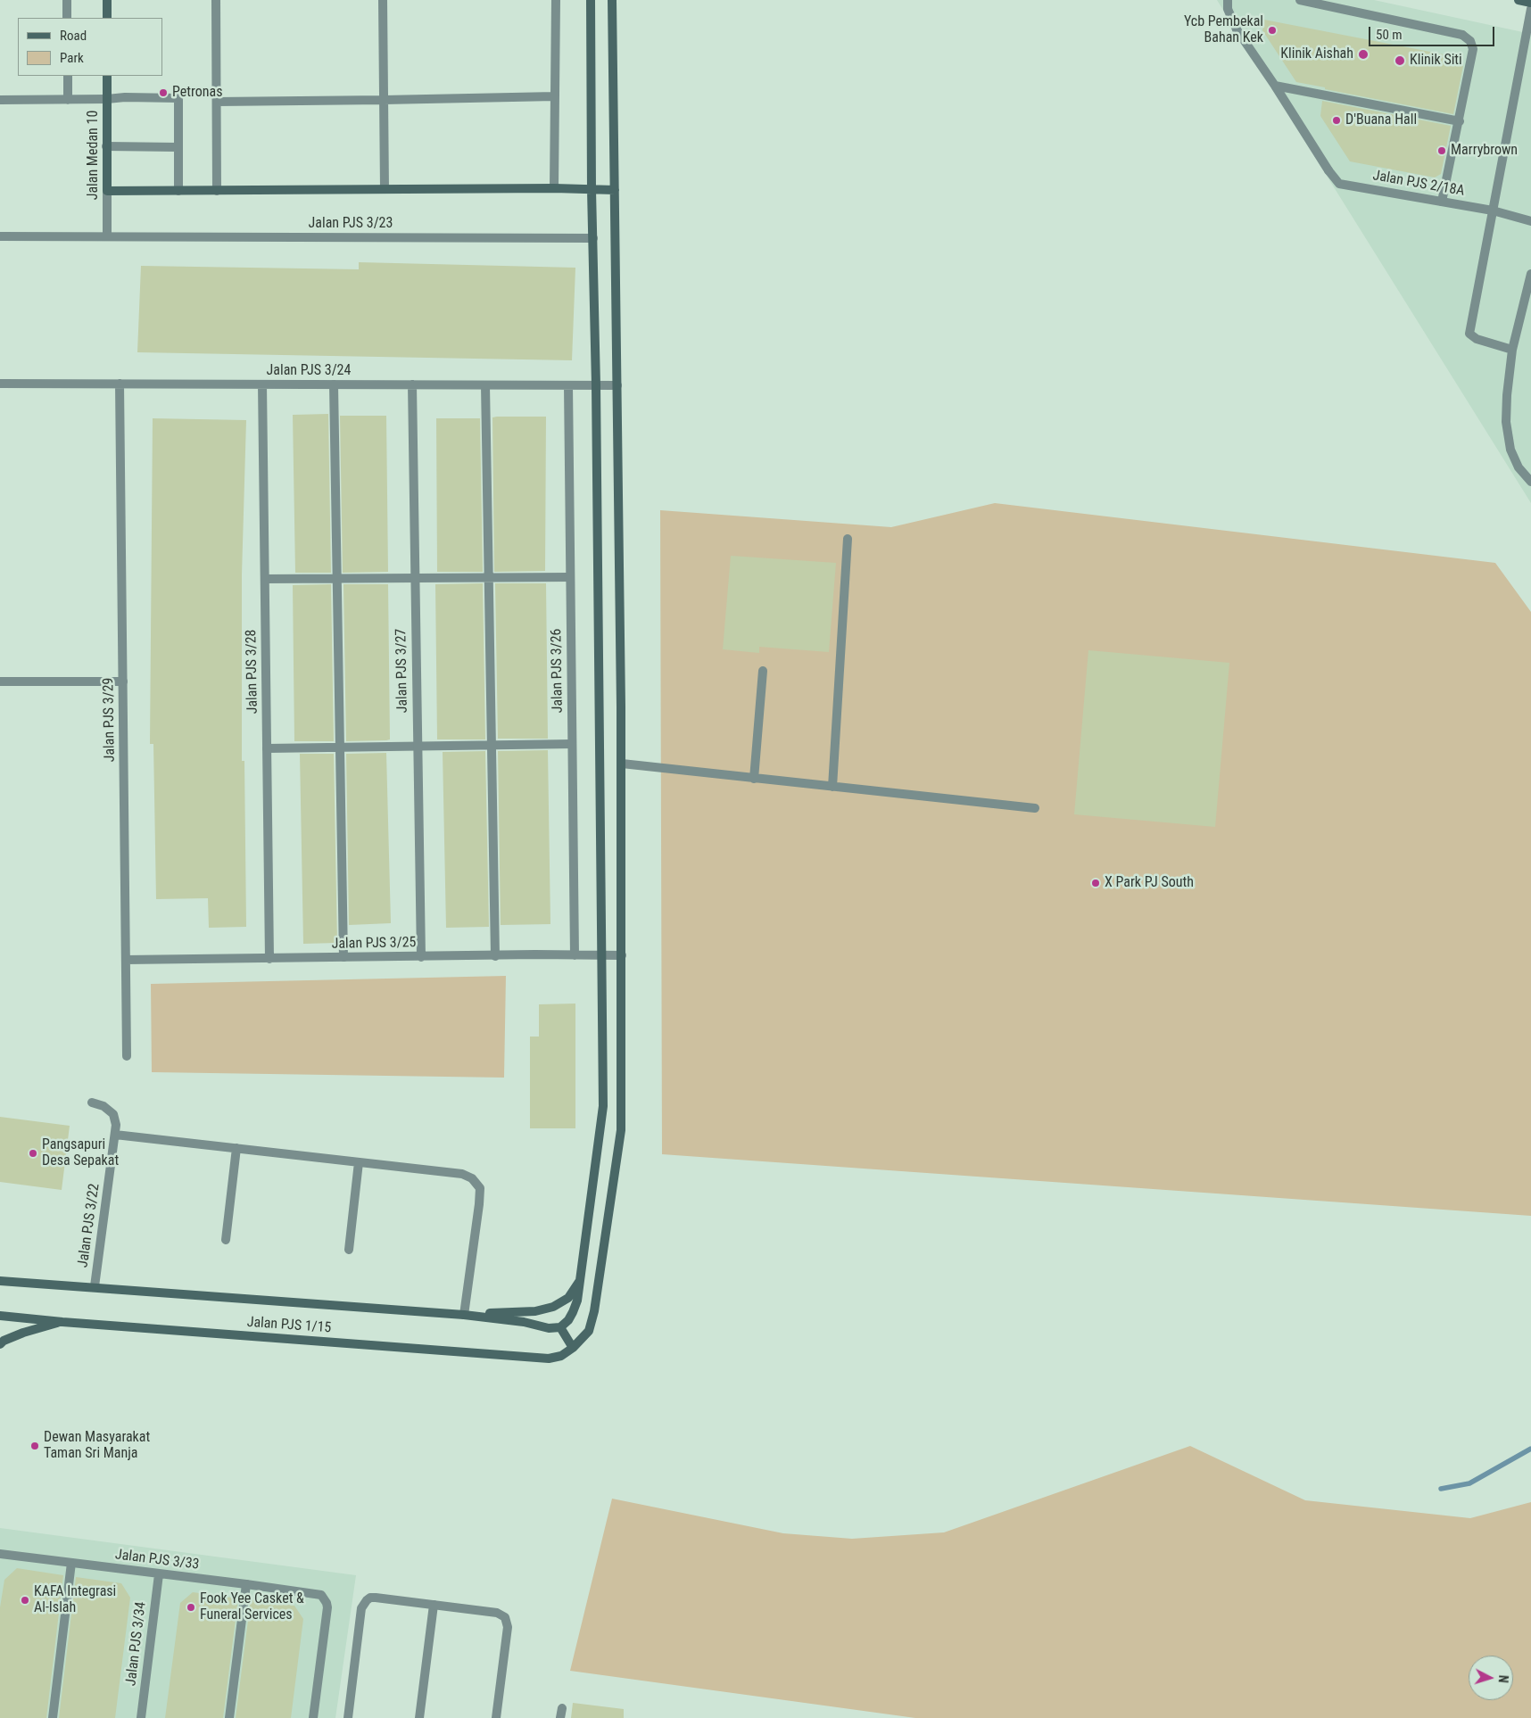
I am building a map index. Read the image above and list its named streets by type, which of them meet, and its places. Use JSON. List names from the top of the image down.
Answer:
{
  "streets": {
    "main road": ["Jalan Medan 10", "Jalan PJS 1/15"],
    "street": [
      "Jalan PJS 2/18A",
      "Jalan PJS 3/23",
      "Jalan PJS 3/24",
      "Jalan PJS 3/27",
      "Jalan PJS 3/26",
      "Jalan PJS 3/28",
      "Jalan PJS 3/29",
      "Jalan PJS 3/25",
      "Jalan PJS 3/22",
      "Jalan PJS 3/33",
      "Jalan PJS 3/34"
    ]
  },
  "crossings": [
    ["Jalan Medan 10", "Jalan PJS 3/23"],
    ["Jalan PJS 3/24", "Jalan PJS 3/27"],
    ["Jalan PJS 3/24", "Jalan PJS 3/26"],
    ["Jalan PJS 3/24", "Jalan PJS 3/28"],
    ["Jalan PJS 3/24", "Jalan PJS 3/29"],
    ["Jalan PJS 3/27", "Jalan PJS 3/25"],
    ["Jalan PJS 3/26", "Jalan PJS 3/25"],
    ["Jalan PJS 3/28", "Jalan PJS 3/25"],
    ["Jalan PJS 3/29", "Jalan PJS 3/25"],
    ["Jalan PJS 3/22", "Jalan PJS 1/15"],
    ["Jalan PJS 3/33", "Jalan PJS 3/34"]
  ],
  "places": [
    "Ycb Pembekal Bahan Kek",
    "Klinik Aishah",
    "Klinik Siti",
    "Petronas",
    "D'Buana Hall",
    "Marrybrown",
    "X Park PJ South",
    "Pangsapuri Desa Sepakat",
    "Dewan Masyarakat Taman Sri Manja",
    "KAFA Integrasi Al-Islah",
    "Fook Yee Casket & Funeral Services"
  ],
  "legend": ["Road", "Park"],
  "scale_bar": "50 m",
  "north": "right"
}
